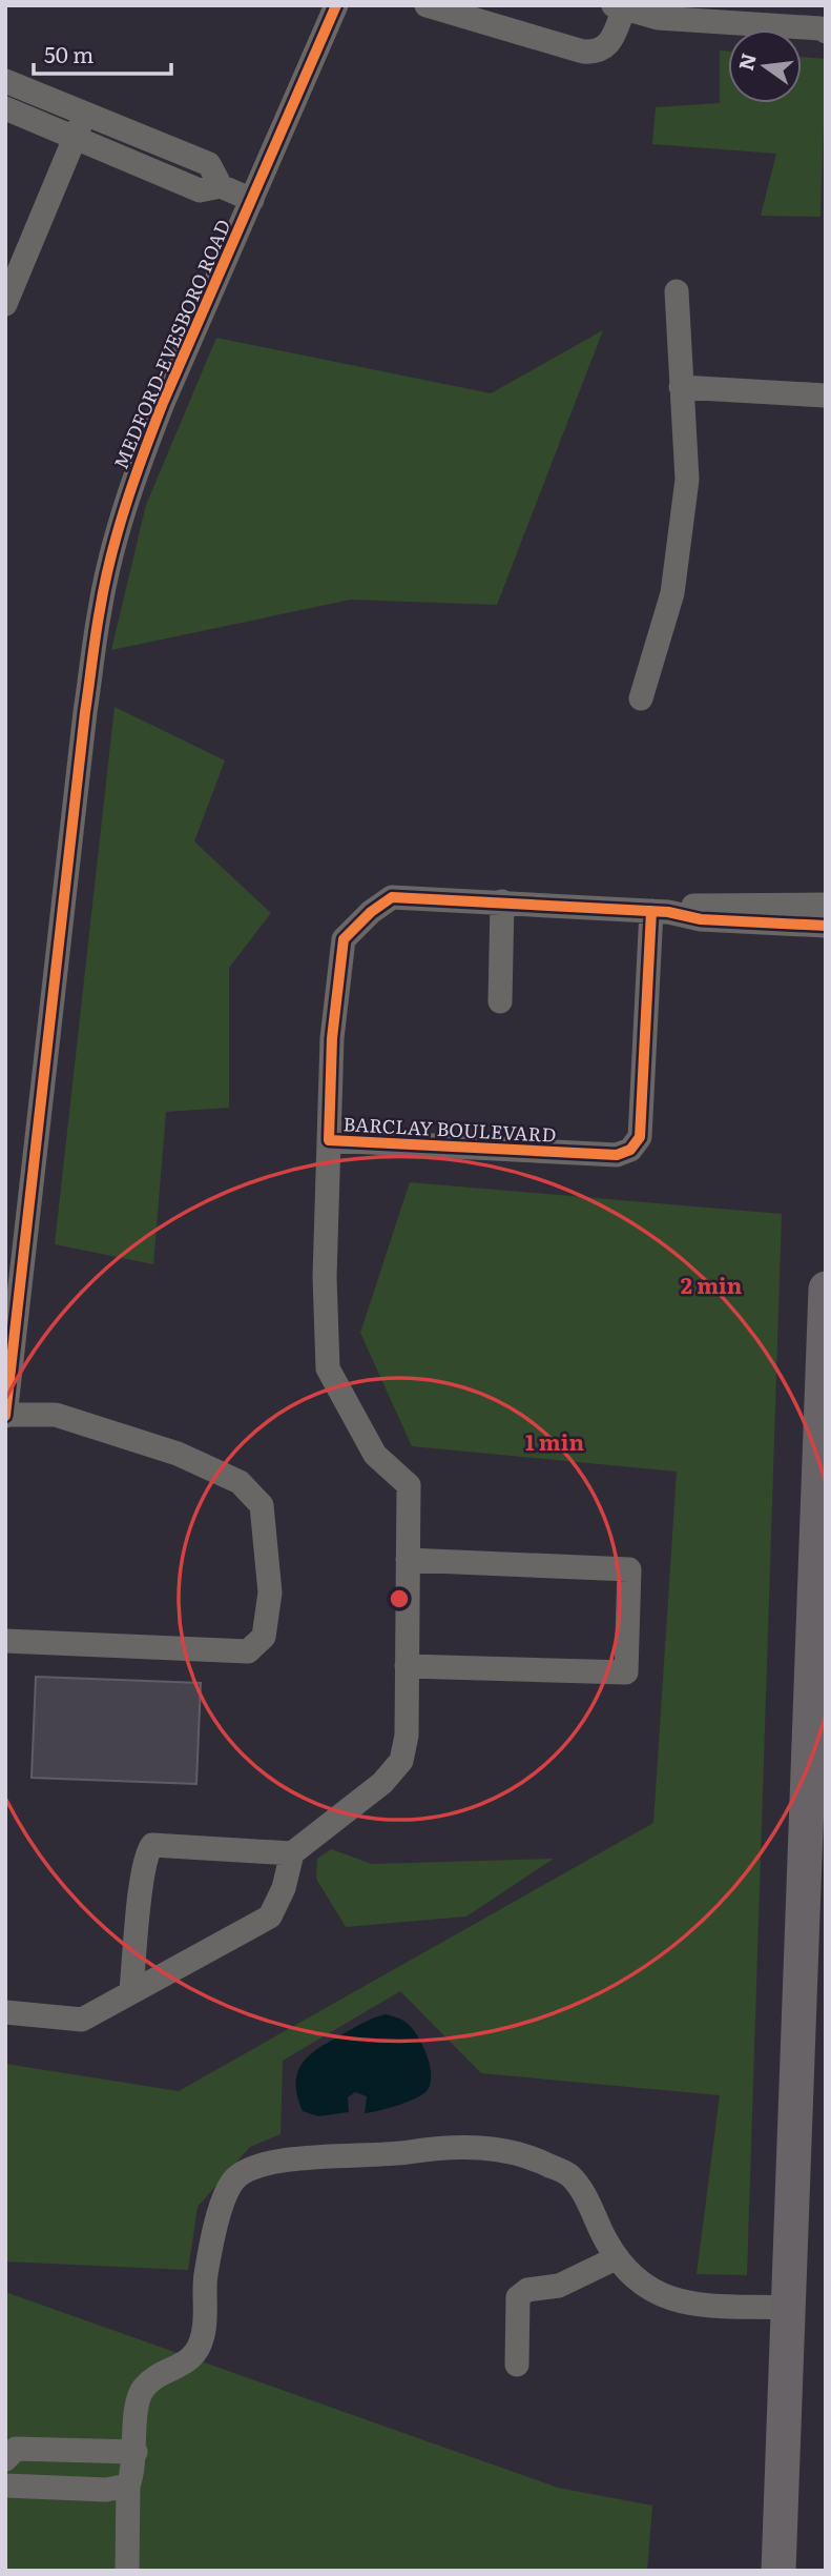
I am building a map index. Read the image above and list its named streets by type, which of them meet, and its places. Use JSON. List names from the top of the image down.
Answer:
{
  "streets": {
    "street": ["MEDFORD-EVESBORO ROAD", "BARCLAY BOULEVARD"]
  },
  "scale_bar": "50 m",
  "north": "left",
  "rings": ["2 min", "1 min"]
}
